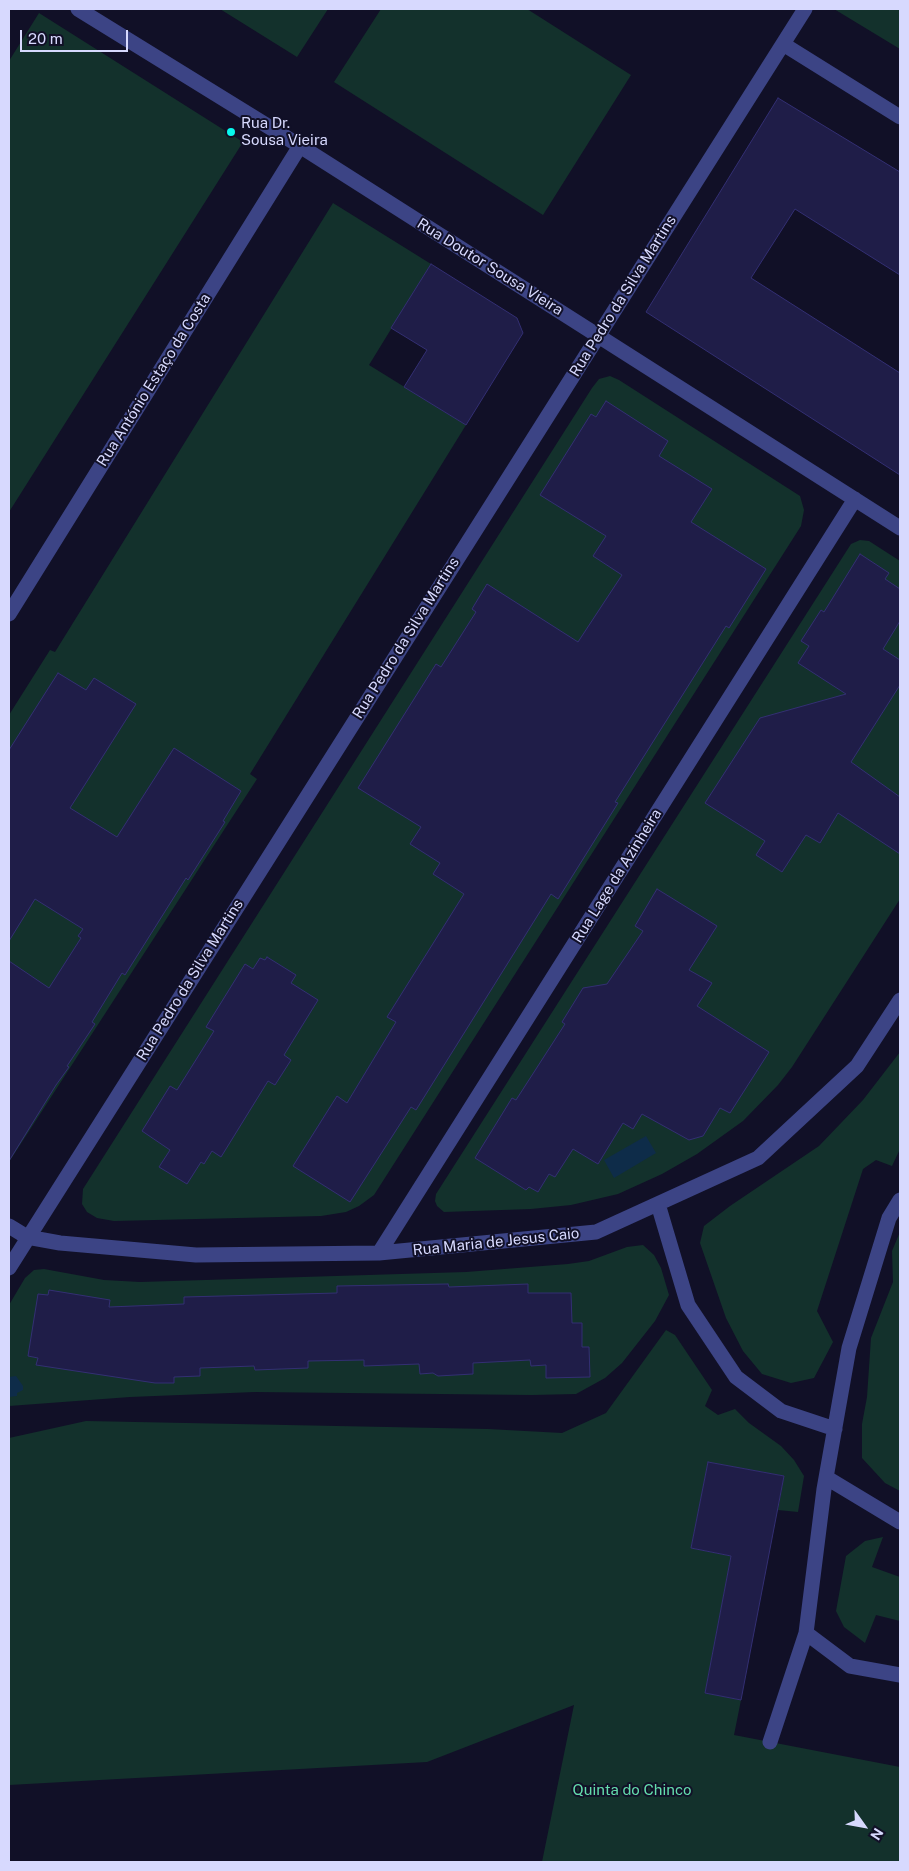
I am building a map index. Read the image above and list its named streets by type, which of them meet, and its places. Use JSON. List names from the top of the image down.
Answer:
{
  "streets": {
    "street": [
      "Rua Doutor Sousa Vieira",
      "Rua Pedro da Silva Martins",
      "Rua António Estaço da Costa",
      "Rua Lage da Azinheira",
      "Rua Maria de Jesus Caio"
    ]
  },
  "crossings": [
    ["Rua Doutor Sousa Vieira", "Rua Pedro da Silva Martins"],
    ["Rua Doutor Sousa Vieira", "Rua António Estaço da Costa"],
    ["Rua Doutor Sousa Vieira", "Rua Lage da Azinheira"],
    ["Rua Pedro da Silva Martins", "Rua Maria de Jesus Caio"],
    ["Rua Lage da Azinheira", "Rua Maria de Jesus Caio"]
  ],
  "parks": ["Quinta do Chinco"],
  "places": ["Rua Dr. Sousa Vieira"],
  "scale_bar": "20 m",
  "north": "bottom right"
}
